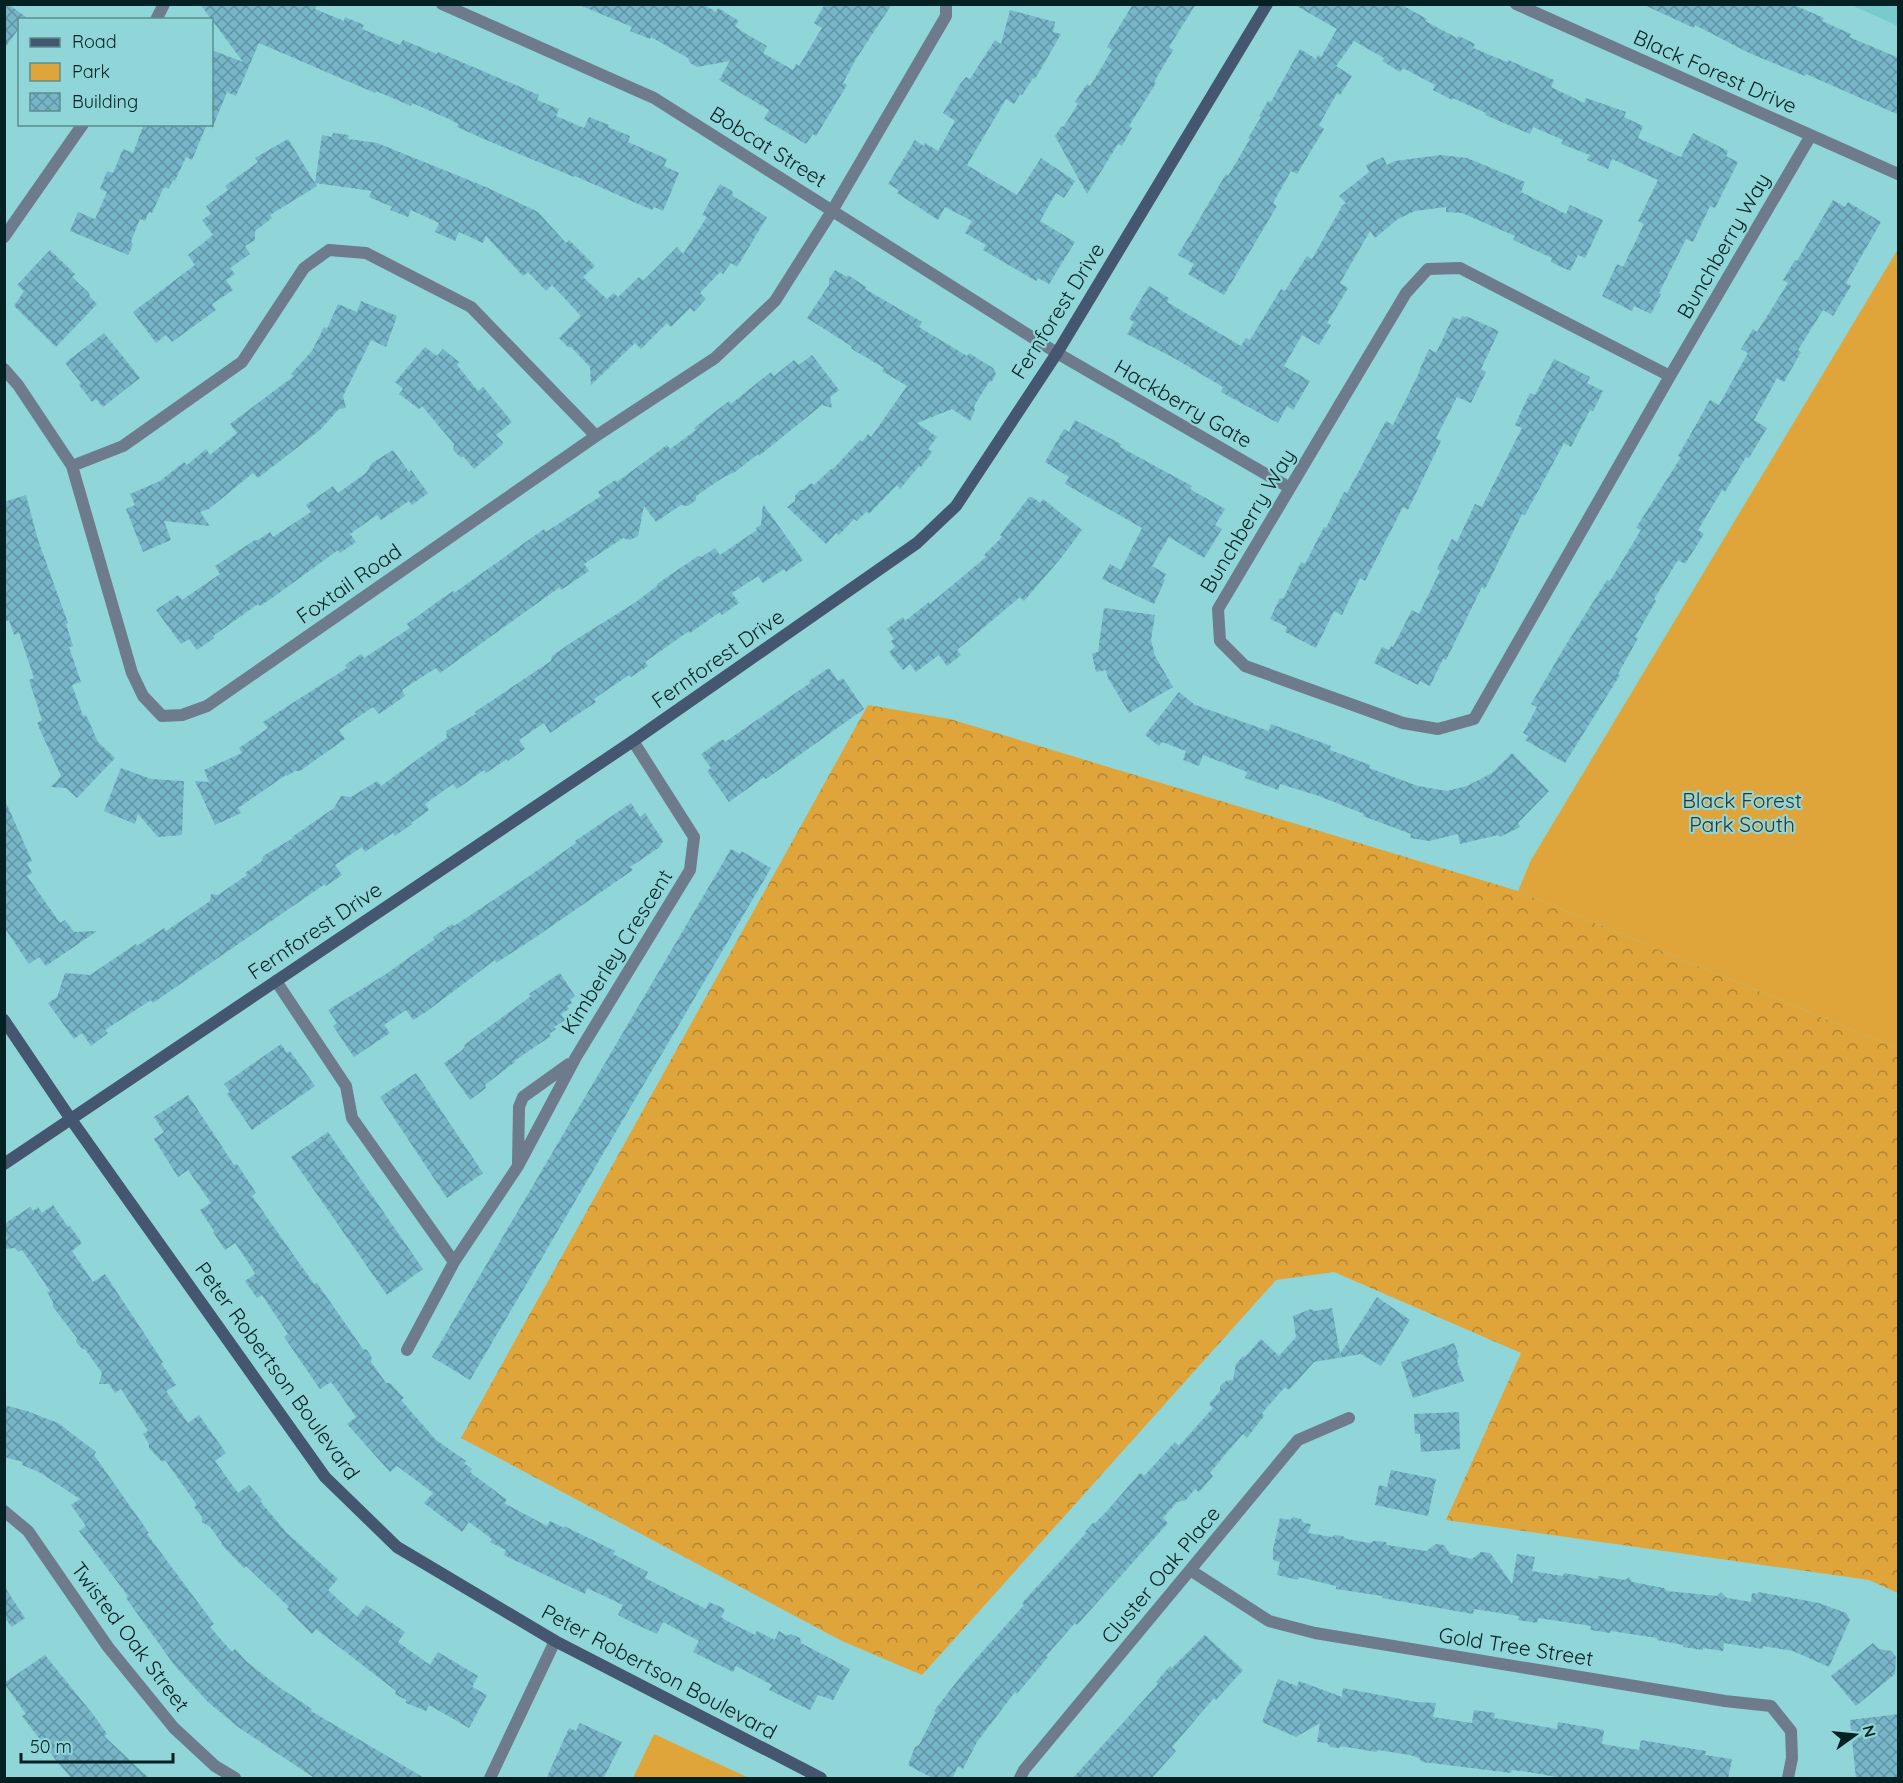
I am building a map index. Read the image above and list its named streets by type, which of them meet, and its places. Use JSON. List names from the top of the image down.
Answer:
{
  "streets": {
    "street": [
      "Black Forest Drive",
      "Bobcat Street",
      "Bunchberry Way",
      "Fernforest Drive",
      "Hackberry Gate",
      "Foxtail Road",
      "Kimberley Crescent",
      "Peter Robertson Boulevard",
      "Cluster Oak Place",
      "Twisted Oak Street",
      "Gold Tree Street"
    ]
  },
  "crossings": [
    ["Black Forest Drive", "Bunchberry Way"],
    ["Bobcat Street", "Fernforest Drive"],
    ["Bobcat Street", "Hackberry Gate"],
    ["Bobcat Street", "Foxtail Road"],
    ["Bunchberry Way", "Hackberry Gate"],
    ["Fernforest Drive", "Hackberry Gate"],
    ["Fernforest Drive", "Kimberley Crescent"],
    ["Fernforest Drive", "Peter Robertson Boulevard"],
    ["Cluster Oak Place", "Gold Tree Street"]
  ],
  "parks": ["Black Forest Park South"],
  "legend": ["Road", "Park", "Building"],
  "scale_bar": "50 m",
  "north": "right"
}
